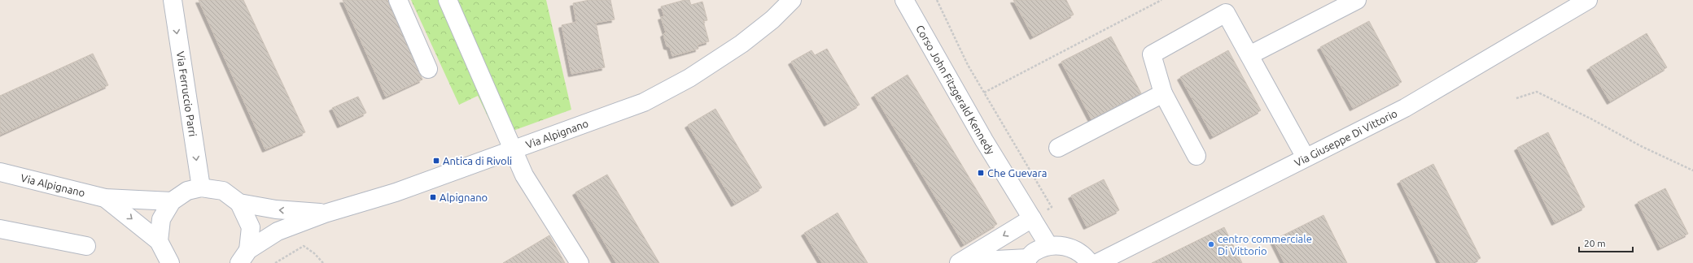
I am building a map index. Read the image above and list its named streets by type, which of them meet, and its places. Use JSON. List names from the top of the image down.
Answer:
{
  "streets": {
    "street": [
      "Corso John Fitzgerald Kennedy",
      "Via Ferruccio Parri",
      "Via Alpignano",
      "Via Giuseppe Di Vittorio"
    ]
  },
  "one_way": ["Via Ferruccio Parri"],
  "places": {
    "transit": ["Antica di Rivoli", "Che Guevara", "Alpignano"],
    "other": ["centro commerciale Di Vittorio"]
  },
  "scale_bar": "20 m"
}
